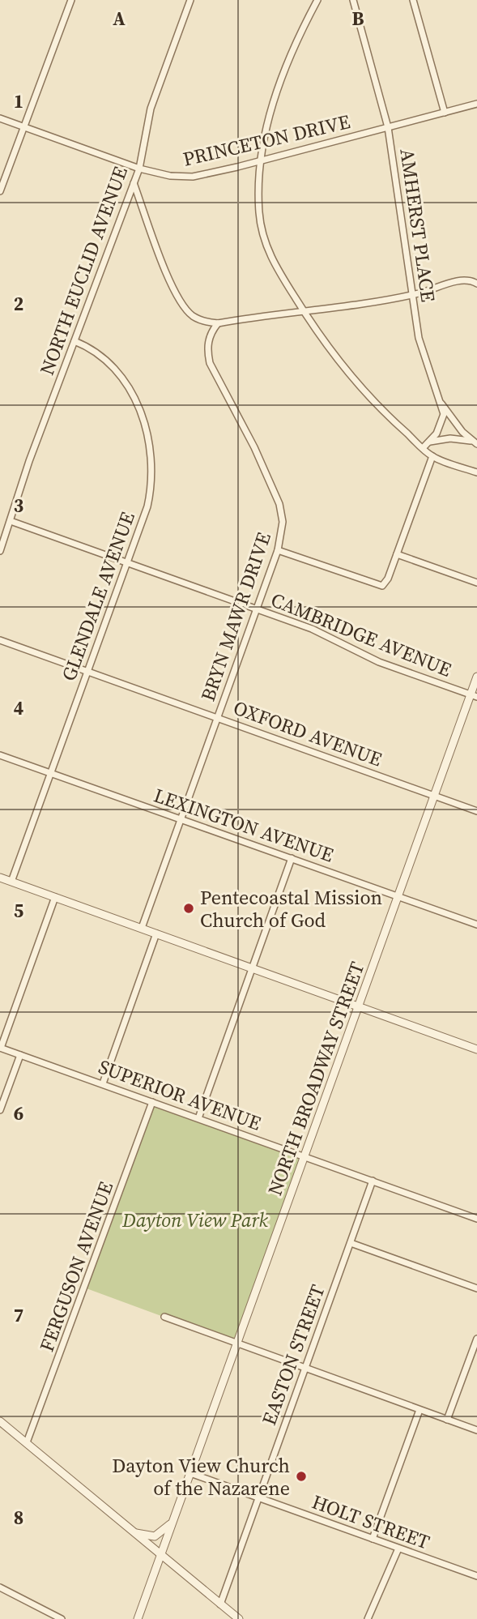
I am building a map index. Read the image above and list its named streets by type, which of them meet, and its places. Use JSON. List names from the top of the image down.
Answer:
{
  "streets": {
    "street": [
      "PRINCETON DRIVE",
      "AMHERST PLACE",
      "NORTH EUCLID AVENUE",
      "GLENDALE AVENUE",
      "BRYN MAWR DRIVE",
      "CAMBRIDGE AVENUE",
      "OXFORD AVENUE",
      "LEXINGTON AVENUE",
      "NORTH BROADWAY STREET",
      "SUPERIOR AVENUE",
      "FERGUSON AVENUE",
      "EASTON STREET",
      "HOLT STREET"
    ]
  },
  "crossings": [
    ["PRINCETON DRIVE", "AMHERST PLACE"],
    ["PRINCETON DRIVE", "NORTH EUCLID AVENUE"],
    ["NORTH EUCLID AVENUE", "GLENDALE AVENUE"],
    ["NORTH EUCLID AVENUE", "CAMBRIDGE AVENUE"],
    ["GLENDALE AVENUE", "CAMBRIDGE AVENUE"],
    ["GLENDALE AVENUE", "OXFORD AVENUE"],
    ["GLENDALE AVENUE", "LEXINGTON AVENUE"],
    ["BRYN MAWR DRIVE", "CAMBRIDGE AVENUE"],
    ["BRYN MAWR DRIVE", "OXFORD AVENUE"],
    ["BRYN MAWR DRIVE", "LEXINGTON AVENUE"],
    ["CAMBRIDGE AVENUE", "NORTH BROADWAY STREET"],
    ["OXFORD AVENUE", "NORTH BROADWAY STREET"],
    ["LEXINGTON AVENUE", "NORTH BROADWAY STREET"],
    ["NORTH BROADWAY STREET", "SUPERIOR AVENUE"],
    ["NORTH BROADWAY STREET", "HOLT STREET"],
    ["SUPERIOR AVENUE", "FERGUSON AVENUE"],
    ["SUPERIOR AVENUE", "EASTON STREET"],
    ["EASTON STREET", "HOLT STREET"]
  ],
  "parks": ["Dayton View Park"],
  "places": ["Pentecoastal Mission Church of God", "Dayton View Church of the Nazarene"],
  "grid": {
    "columns": ["A", "B"],
    "rows": [
      "1",
      "2",
      "3",
      "4",
      "5",
      "6",
      "7",
      "8"
    ]
  }
}
